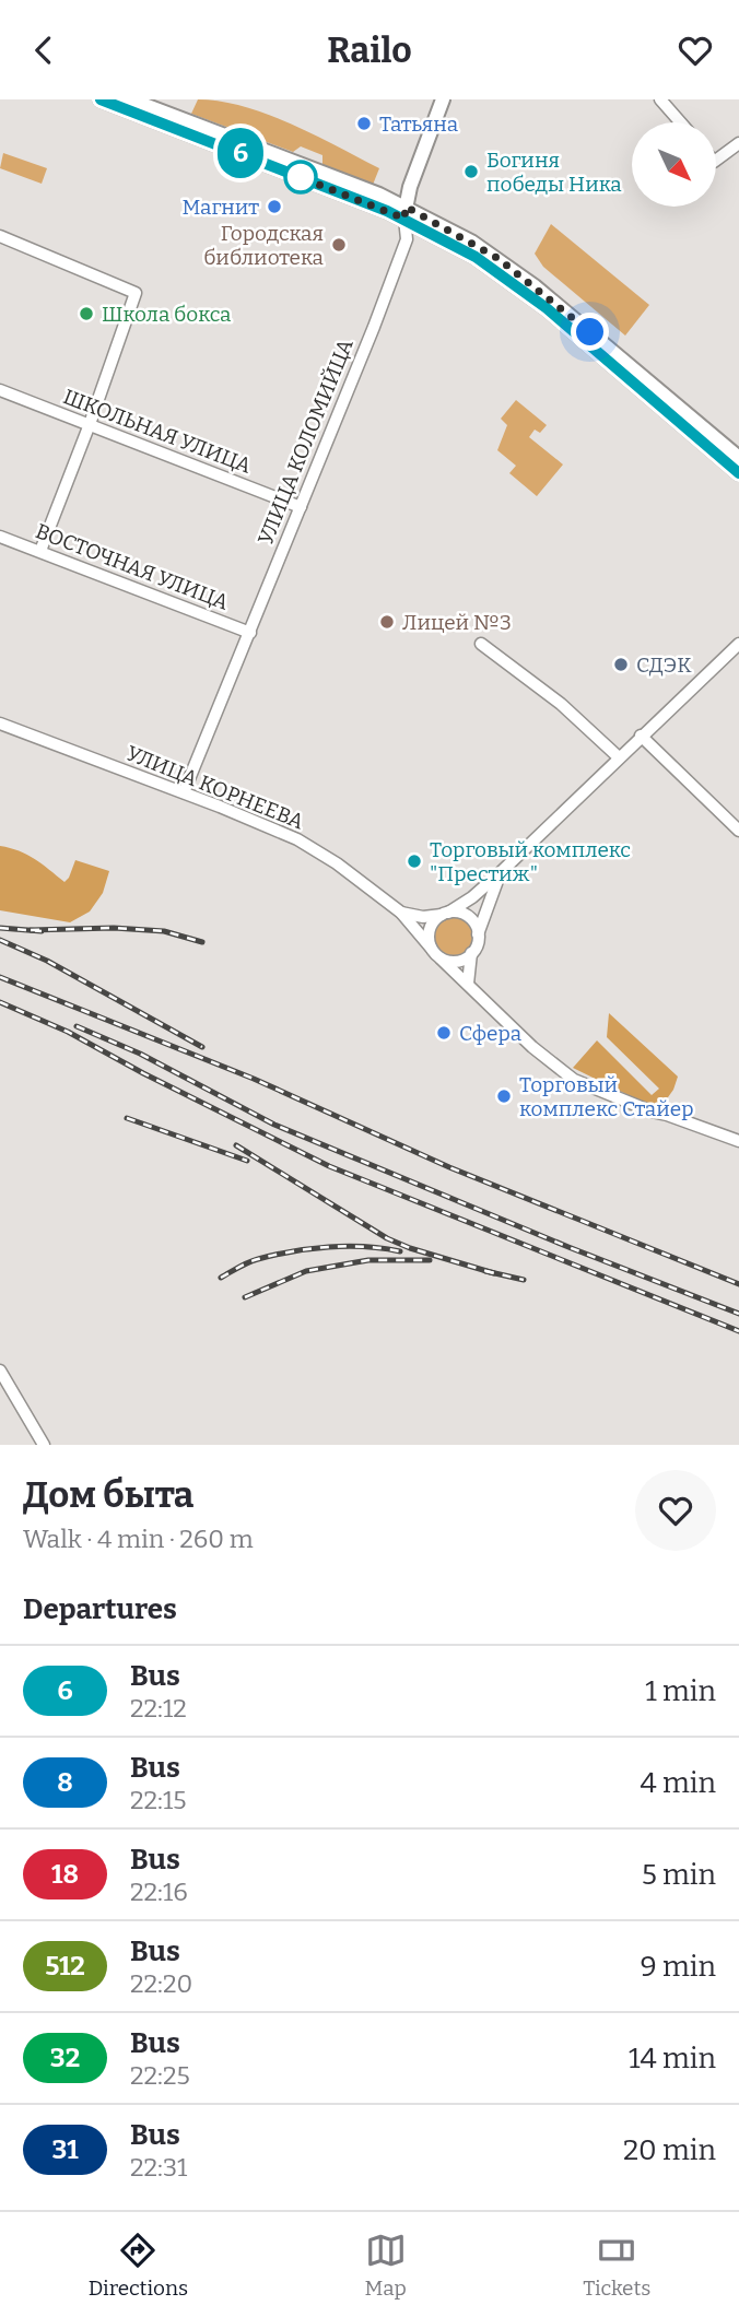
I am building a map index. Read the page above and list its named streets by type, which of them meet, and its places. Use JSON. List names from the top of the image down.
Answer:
{
  "streets": {
    "main road": ["УЛИЦА КОЛОМИЙЦА"],
    "street": ["ШКОЛЬНАЯ УЛИЦА", "ВОСТОЧНАЯ УЛИЦА", "УЛИЦА КОРНЕЕВА"]
  },
  "crossings": [
    ["ШКОЛЬНАЯ УЛИЦА", "УЛИЦА КОЛОМИЙЦА"],
    ["УЛИЦА КОЛОМИЙЦА", "ВОСТОЧНАЯ УЛИЦА"],
    ["УЛИЦА КОЛОМИЙЦА", "УЛИЦА КОРНЕЕВА"]
  ],
  "places": [
    "Татьяна",
    "Богиня победы Ника",
    "Магнит",
    "Городская библиотека",
    "Школа бокса",
    "Лицей №3",
    "СДЭК",
    "Торговый комплекс \"Престиж\"",
    "Сфера",
    "Торговый комплекс Стайер"
  ],
  "lines": ["bus line 6"],
  "north": "bottom right",
  "page": {
    "header": "Railo",
    "on_map": "6",
    "heading": [
      ["Дом быта", "Walk · 4 min · 260 m"],
      "Departures"
    ],
    "list": [
      {
        "mark": "6",
        "name": "Bus",
        "note": "22:12",
        "value": "1 min"
      },
      {
        "mark": "8",
        "name": "Bus",
        "note": "22:15",
        "value": "4 min"
      },
      {
        "mark": "18",
        "name": "Bus",
        "note": "22:16",
        "value": "5 min"
      },
      {
        "mark": "512",
        "name": "Bus",
        "note": "22:20",
        "value": "9 min"
      },
      {
        "mark": "32",
        "name": "Bus",
        "note": "22:25",
        "value": "14 min"
      },
      {
        "mark": "31",
        "name": "Bus",
        "note": "22:31",
        "value": "20 min"
      }
    ],
    "tabs": ["Directions", "Map", "Tickets"]
  }
}
